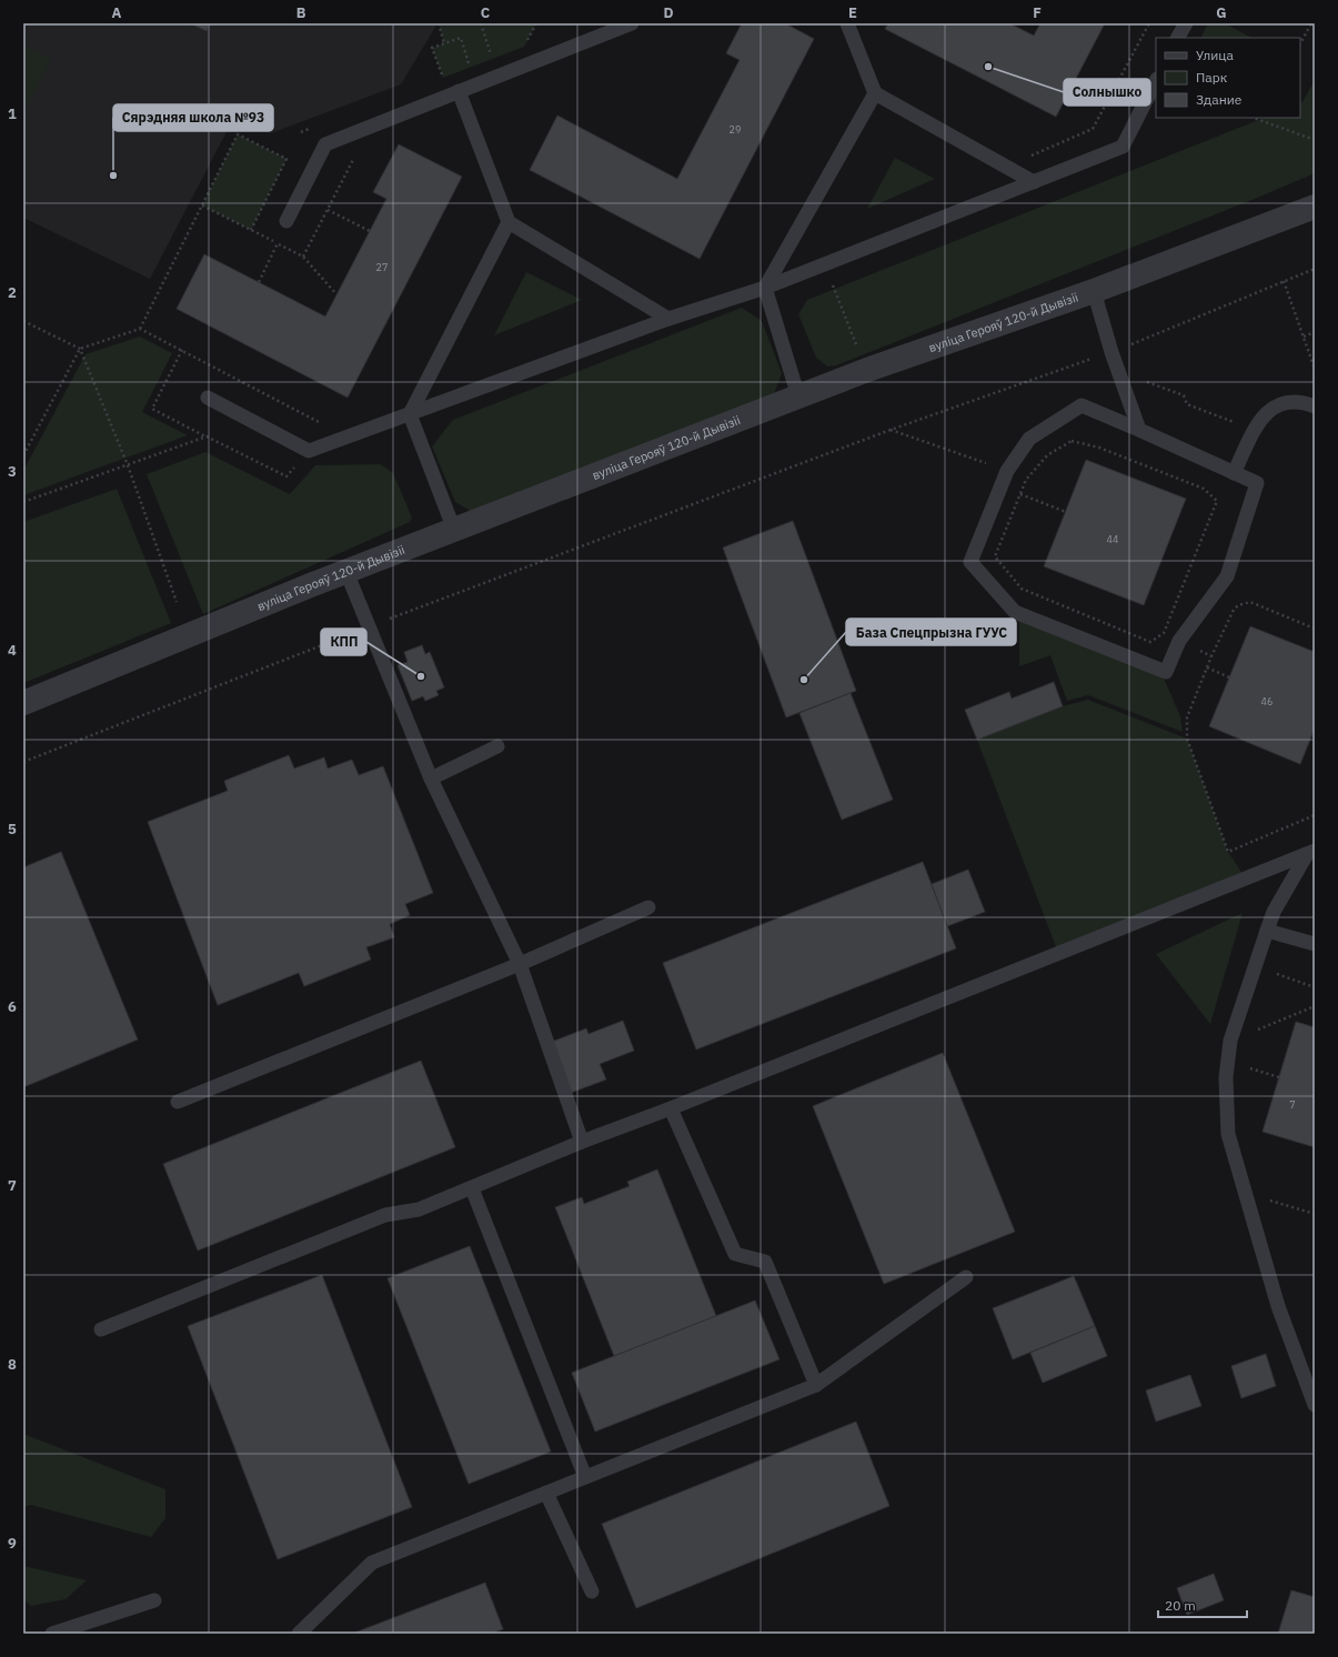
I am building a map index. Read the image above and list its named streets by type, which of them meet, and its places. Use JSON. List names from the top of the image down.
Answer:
{
  "streets": {
    "street": ["вуліца Герояў 120-й Дывізіі"]
  },
  "places": [
    "Солнышко",
    "Сярэдняя школа №93",
    "КПП",
    "База Спецпрызна ГУУС"
  ],
  "house_numbers": [
    "29",
    "27",
    "44",
    "46",
    "7"
  ],
  "legend": ["Улица", "Парк", "Здание"],
  "scale_bar": "20 m",
  "grid": {
    "columns": [
      "A",
      "B",
      "C",
      "D",
      "E",
      "F",
      "G"
    ],
    "rows": [
      "1",
      "2",
      "3",
      "4",
      "5",
      "6",
      "7",
      "8",
      "9"
    ]
  }
}
